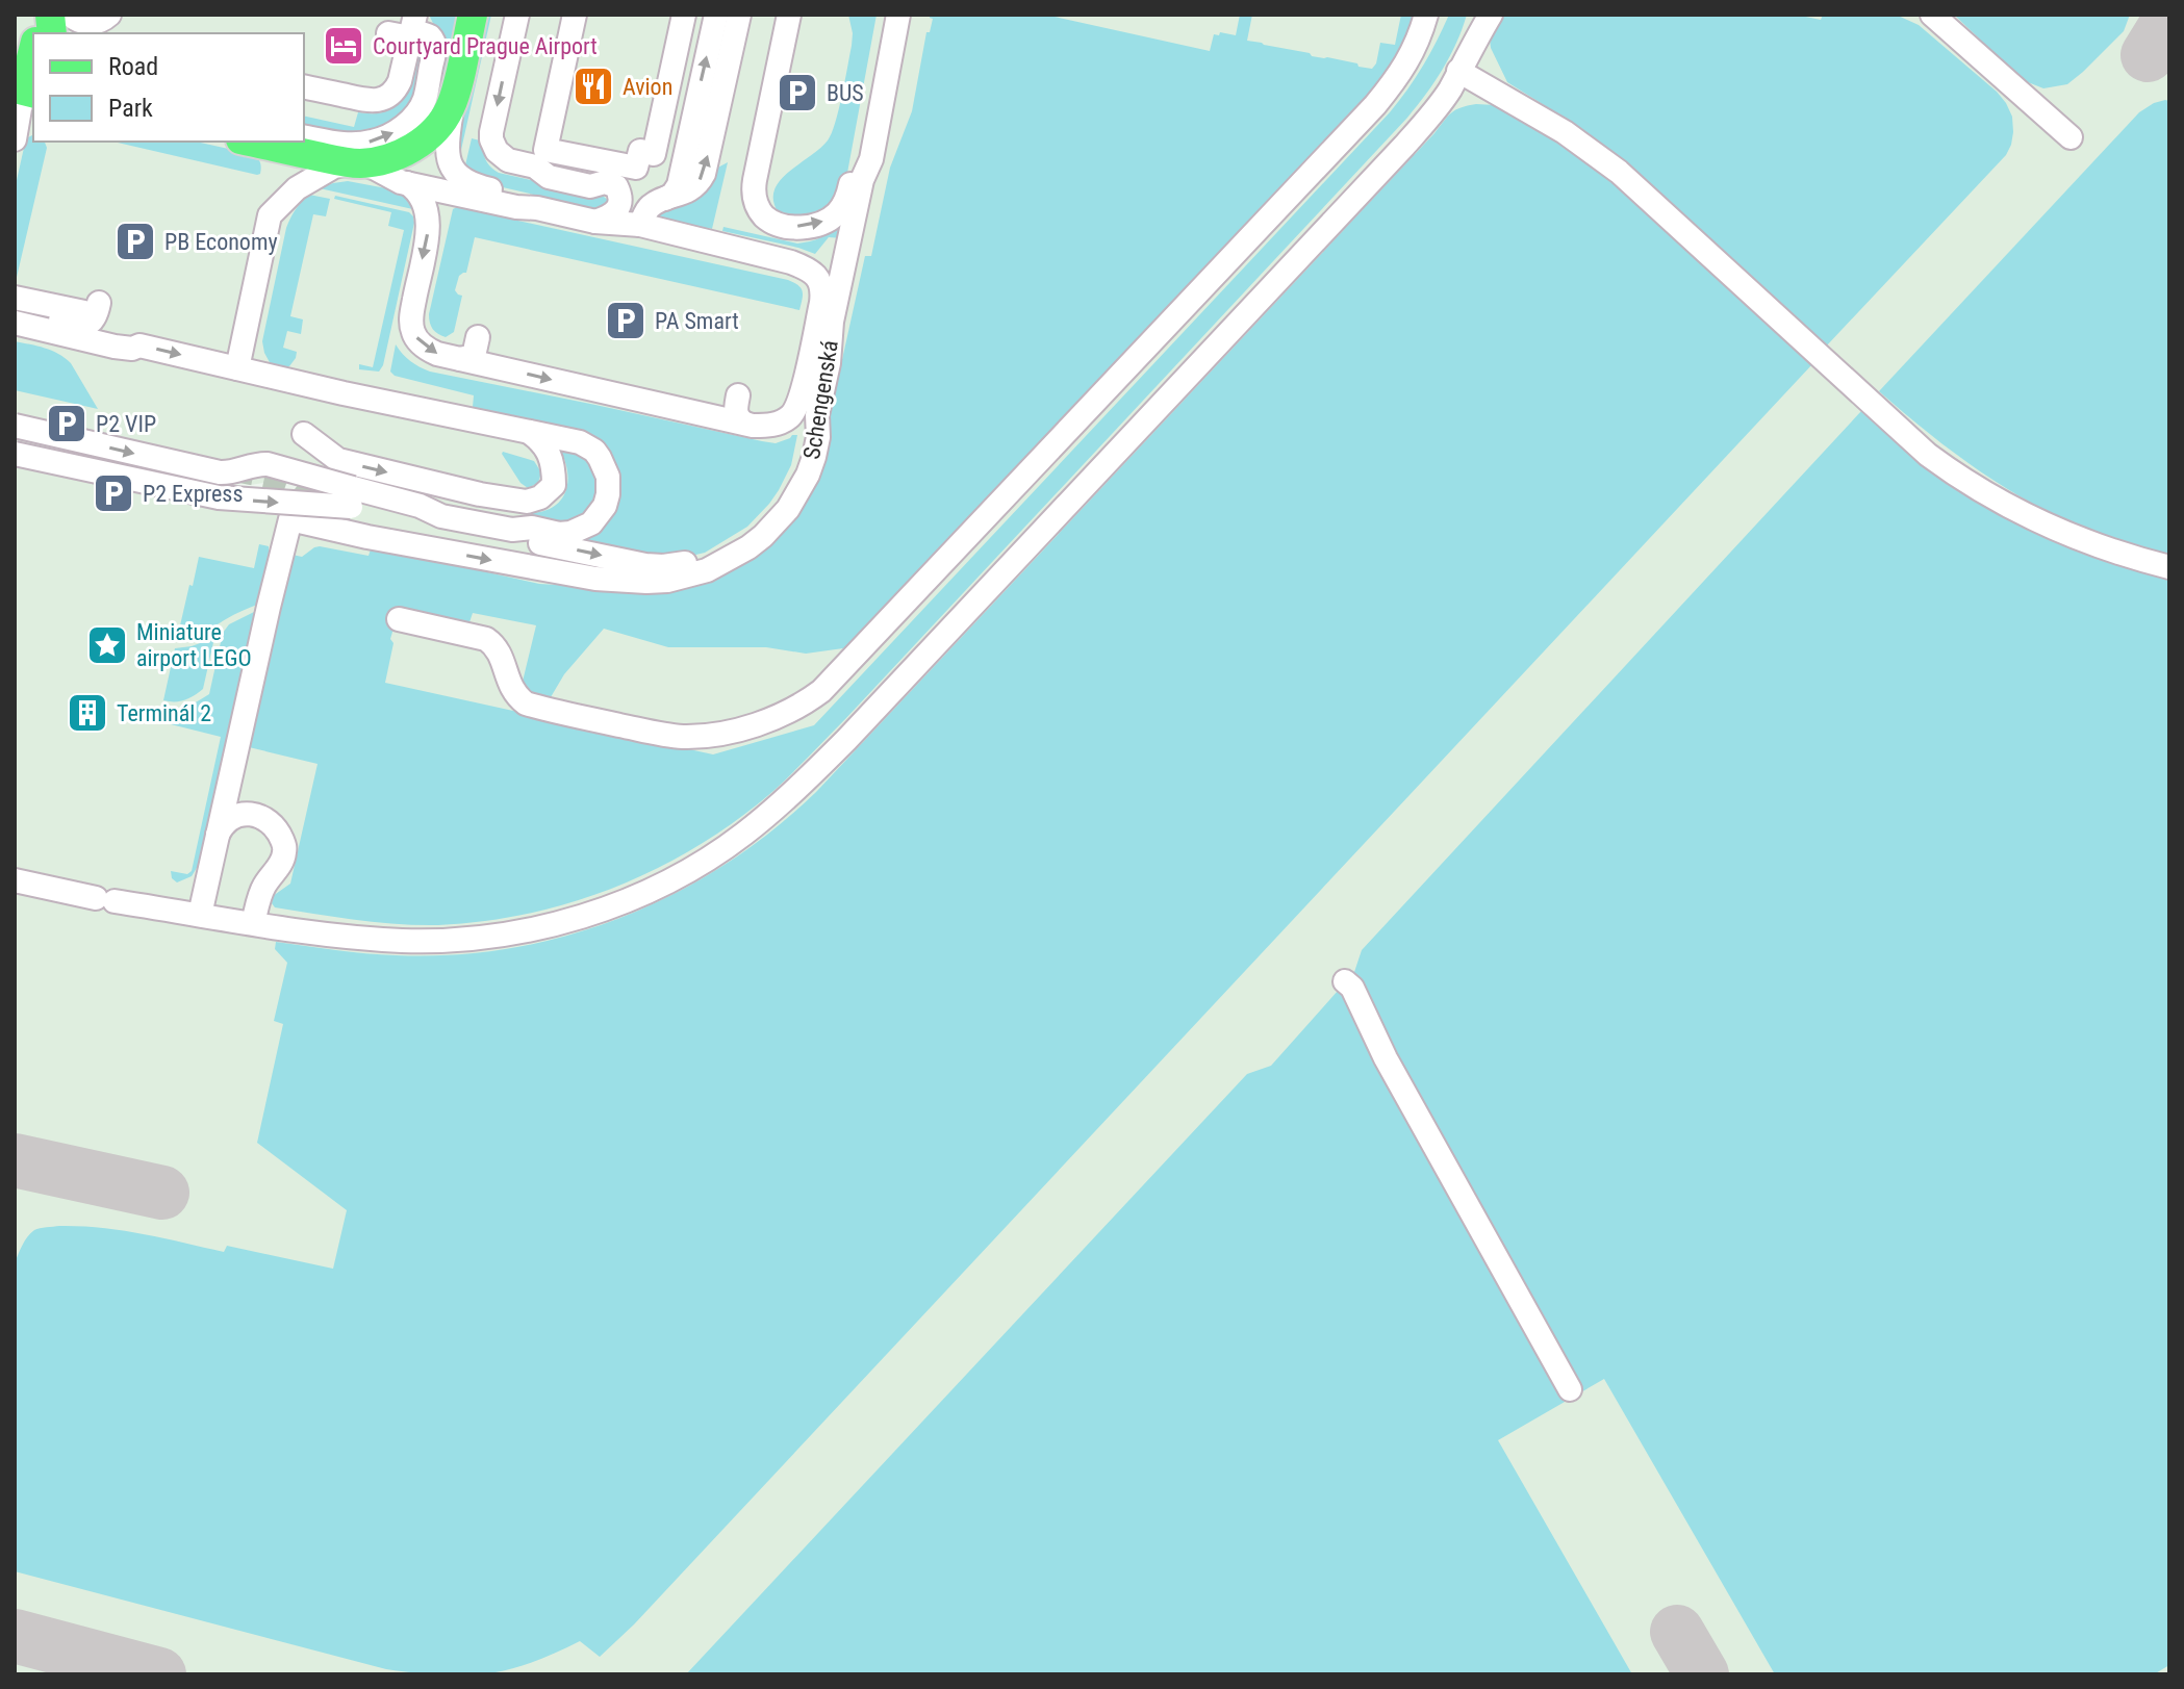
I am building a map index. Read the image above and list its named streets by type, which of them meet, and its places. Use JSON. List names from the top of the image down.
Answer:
{
  "streets": {
    "street": ["Schengenská"]
  },
  "places": {
    "hotel": ["Courtyard Prague Airport"],
    "restaurant": ["Avion"],
    "parking": [
      "BUS",
      "PB Economy",
      "PA Smart",
      "P2 VIP",
      "P2 Express"
    ],
    "place": ["Miniature airport LEGO"],
    "building": ["Terminál 2"]
  },
  "legend": ["Road", "Park"]
}
